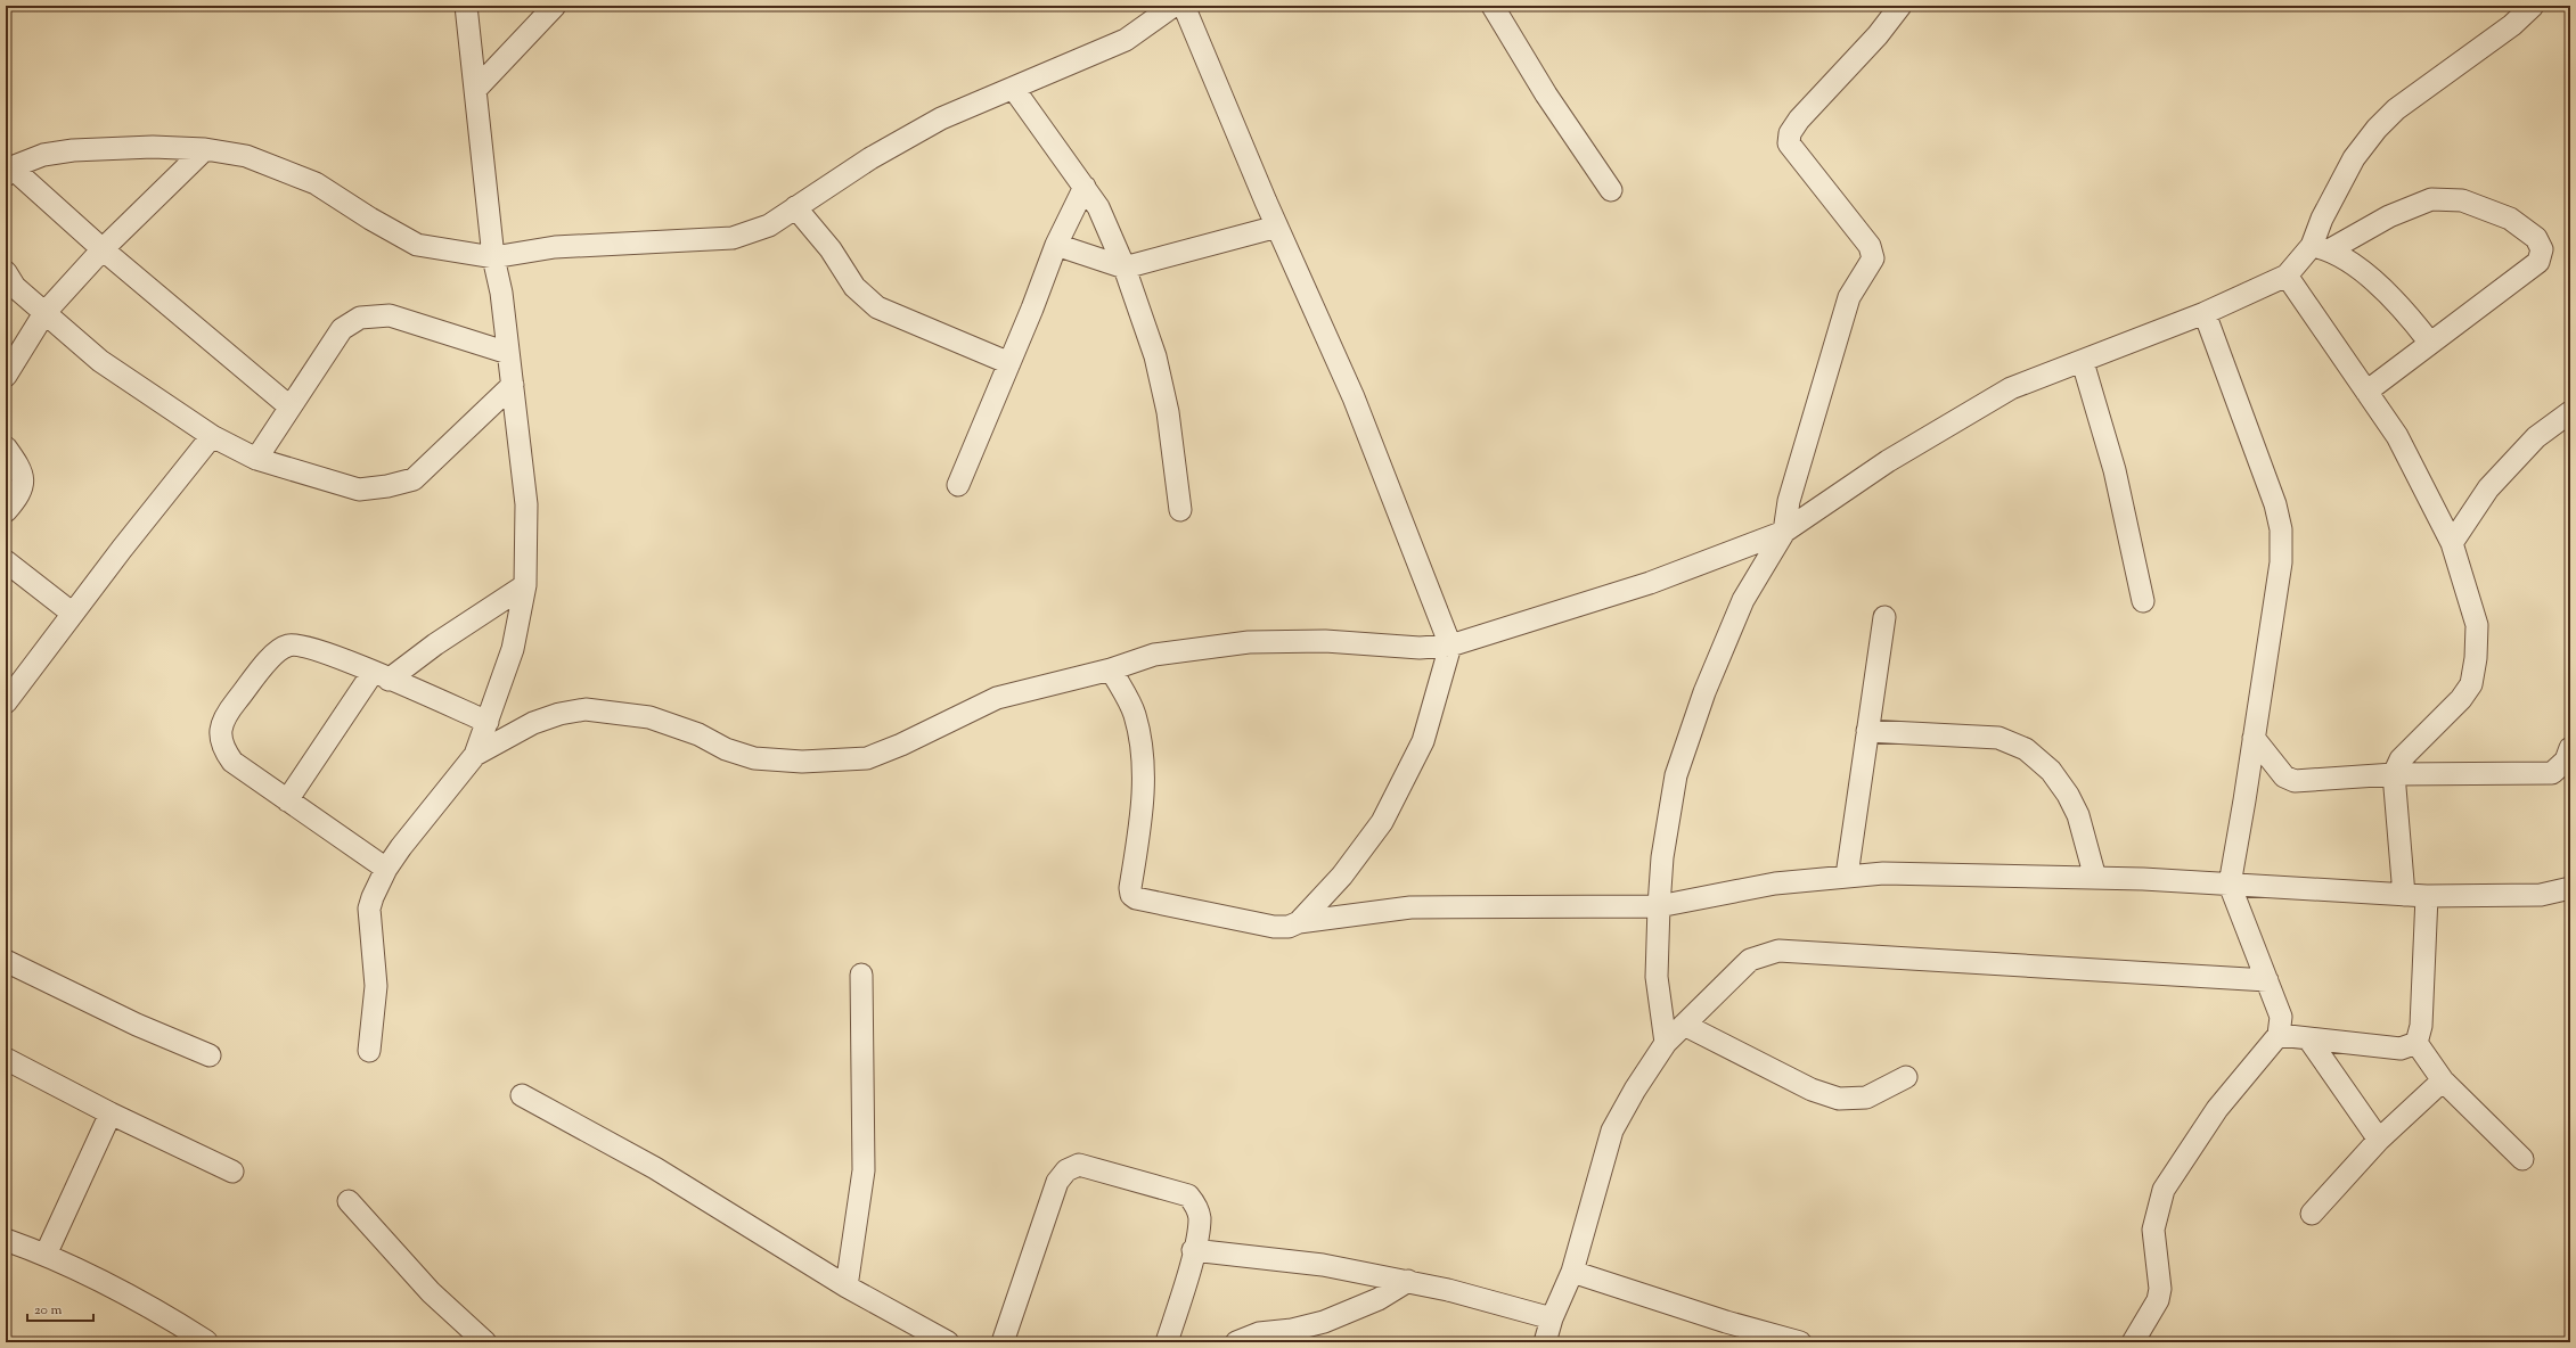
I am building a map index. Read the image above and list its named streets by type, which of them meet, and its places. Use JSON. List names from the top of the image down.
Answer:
{
  "scale_bar": "20 m"
}
